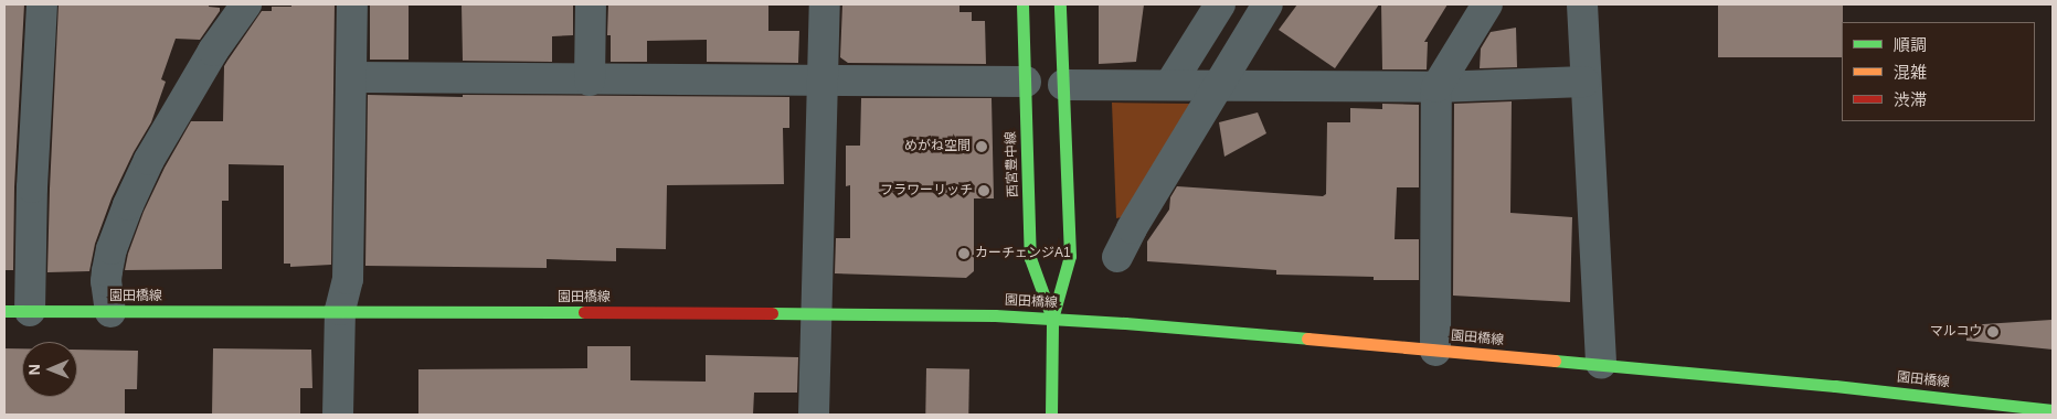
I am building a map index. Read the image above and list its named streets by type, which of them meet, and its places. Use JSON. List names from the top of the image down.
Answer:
{
  "streets": {
    "street": ["西宮豊中線", "園田橋線"]
  },
  "crossings": [
    ["西宮豊中線", "園田橋線"]
  ],
  "places": [
    "めがね空間",
    "フラワーリッチ",
    "カーチェンジA1",
    "マルコウ"
  ],
  "legend": ["順調", "混雑", "渋滞"],
  "north": "left"
}
